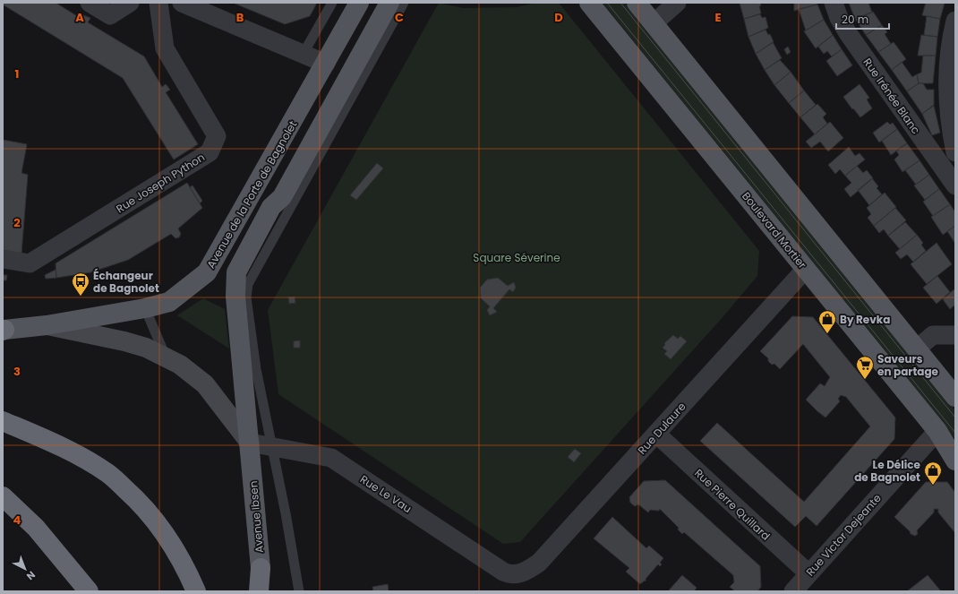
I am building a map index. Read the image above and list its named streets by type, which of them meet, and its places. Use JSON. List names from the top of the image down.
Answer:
{
  "streets": {
    "main road": ["Avenue de la Porte de Bagnolet", "Boulevard Mortier", "Avenue Ibsen"],
    "street": [
      "Rue Irénée Blanc",
      "Rue Joseph Python",
      "Rue Dulaure",
      "Rue Le Vau",
      "Rue Pierre Quillard",
      "Rue Victor Dejeante"
    ]
  },
  "crossings": [
    ["Boulevard Mortier", "Rue Dulaure"],
    ["Boulevard Mortier", "Rue Victor Dejeante"],
    ["Rue Dulaure", "Rue Le Vau"],
    ["Rue Dulaure", "Rue Pierre Quillard"],
    ["Rue Le Vau", "Avenue Ibsen"],
    ["Rue Pierre Quillard", "Rue Victor Dejeante"]
  ],
  "parks": ["Square Séverine"],
  "places": {
    "bus stop": ["Échangeur de Bagnolet"],
    "shop": ["By Revka", "Le Délice de Bagnolet"],
    "supermarket": ["Saveurs en partage"]
  },
  "scale_bar": "20 m",
  "north": "bottom right",
  "grid": {
    "columns": [
      "A",
      "B",
      "C",
      "D",
      "E"
    ],
    "rows": [
      "1",
      "2",
      "3",
      "4"
    ]
  }
}
